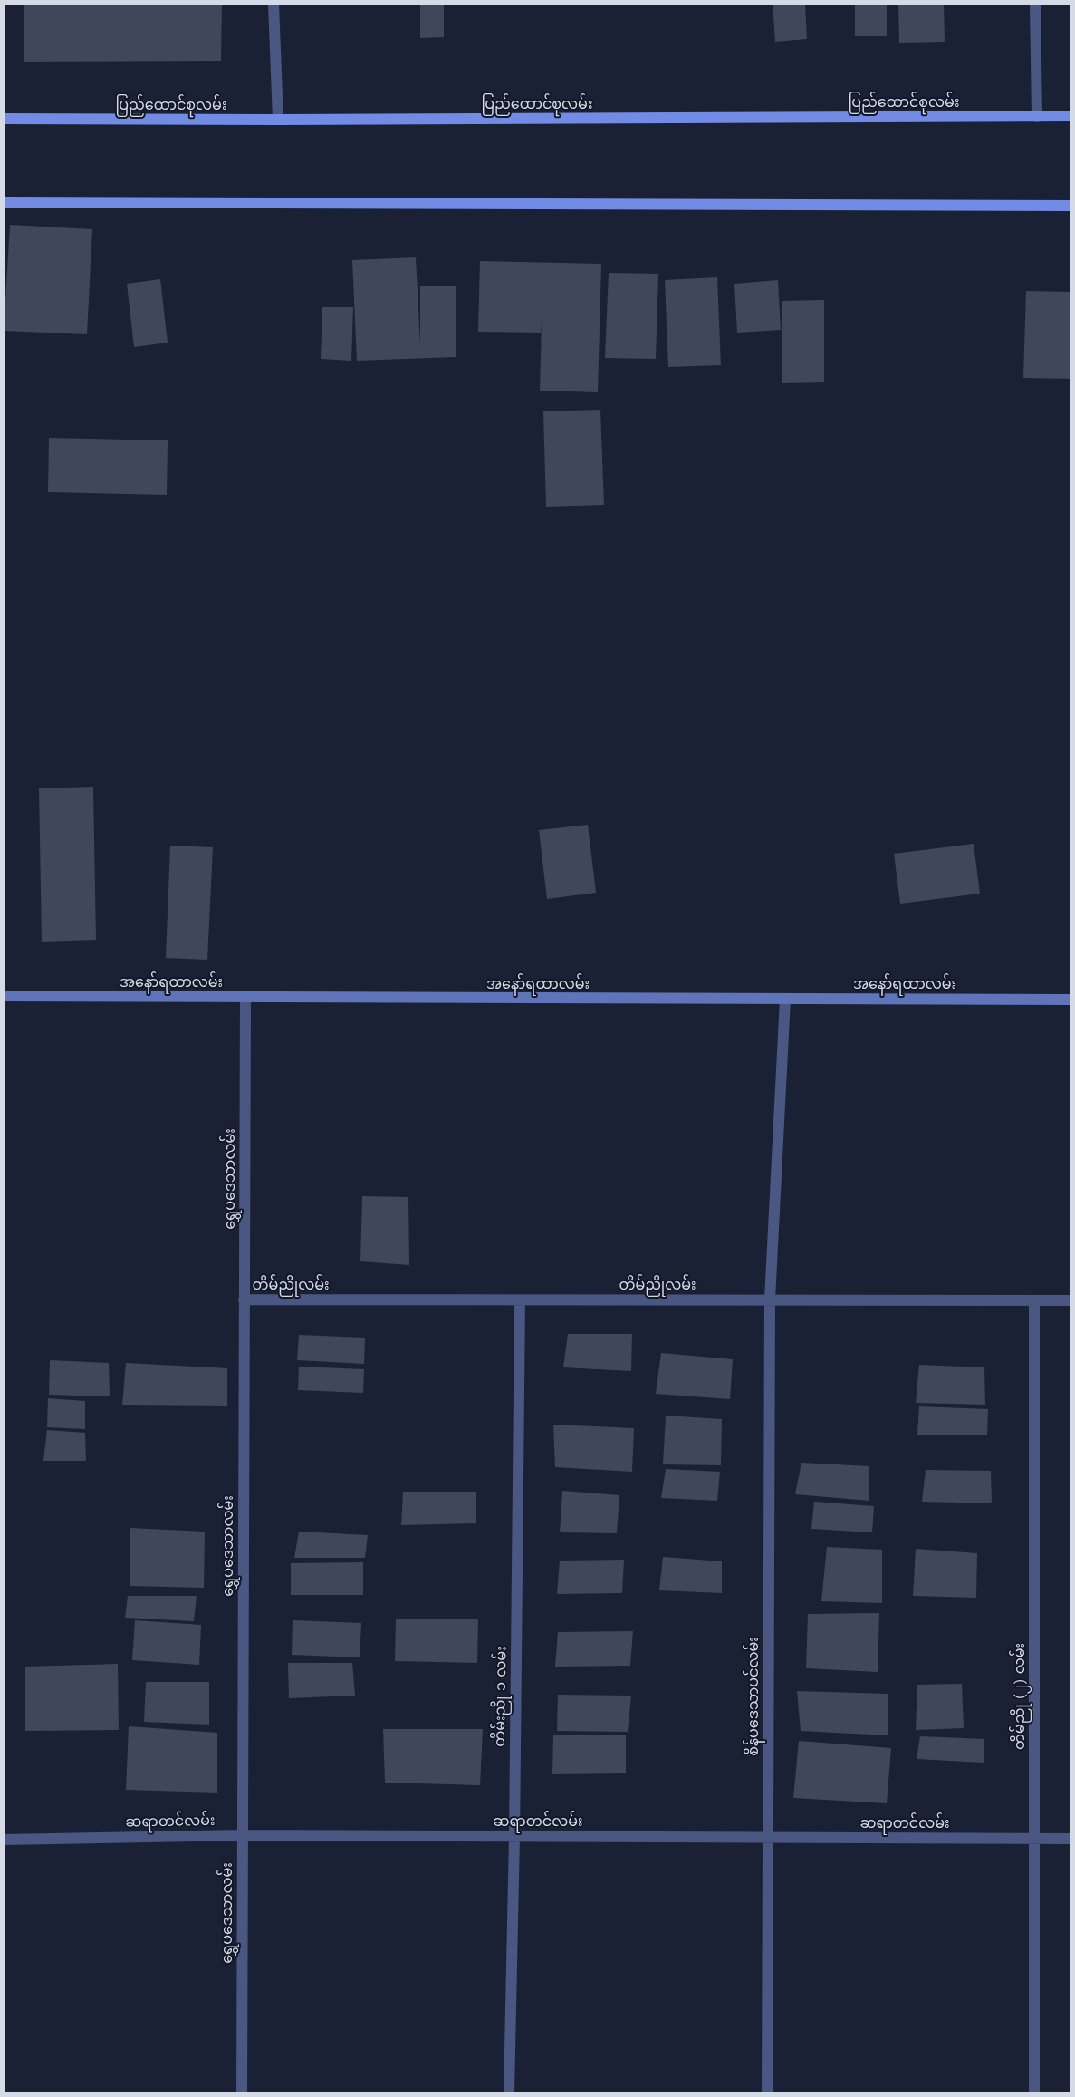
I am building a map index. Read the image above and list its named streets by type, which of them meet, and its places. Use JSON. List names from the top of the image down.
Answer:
{
  "streets": {
    "main road": ["ပြည်ထောင်စုလမ်း", "အနော်ရထာလမ်း"],
    "street": [
      "ရွှေပဒေသာလမ်း",
      "တိမ်ညိုလမ်း",
      "တိမ်းညို ၁ လမ်း",
      "စိန်ပဒေသာပင်လမ်း",
      "တိမ်ညို (၂) လမ်း",
      "ဆရာတင်လမ်း"
    ]
  },
  "crossings": [
    ["အနော်ရထာလမ်း", "ရွှေပဒေသာလမ်း"],
    ["အနော်ရထာလမ်း", "စိန်ပဒေသာပင်လမ်း"],
    ["ရွှေပဒေသာလမ်း", "တိမ်ညိုလမ်း"],
    ["ရွှေပဒေသာလမ်း", "ဆရာတင်လမ်း"],
    ["တိမ်ညိုလမ်း", "တိမ်းညို ၁ လမ်း"],
    ["တိမ်ညိုလမ်း", "စိန်ပဒေသာပင်လမ်း"],
    ["တိမ်ညိုလမ်း", "တိမ်ညို (၂) လမ်း"],
    ["တိမ်းညို ၁ လမ်း", "ဆရာတင်လမ်း"],
    ["စိန်ပဒေသာပင်လမ်း", "ဆရာတင်လမ်း"],
    ["တိမ်ညို (၂) လမ်း", "ဆရာတင်လမ်း"]
  ]
}
